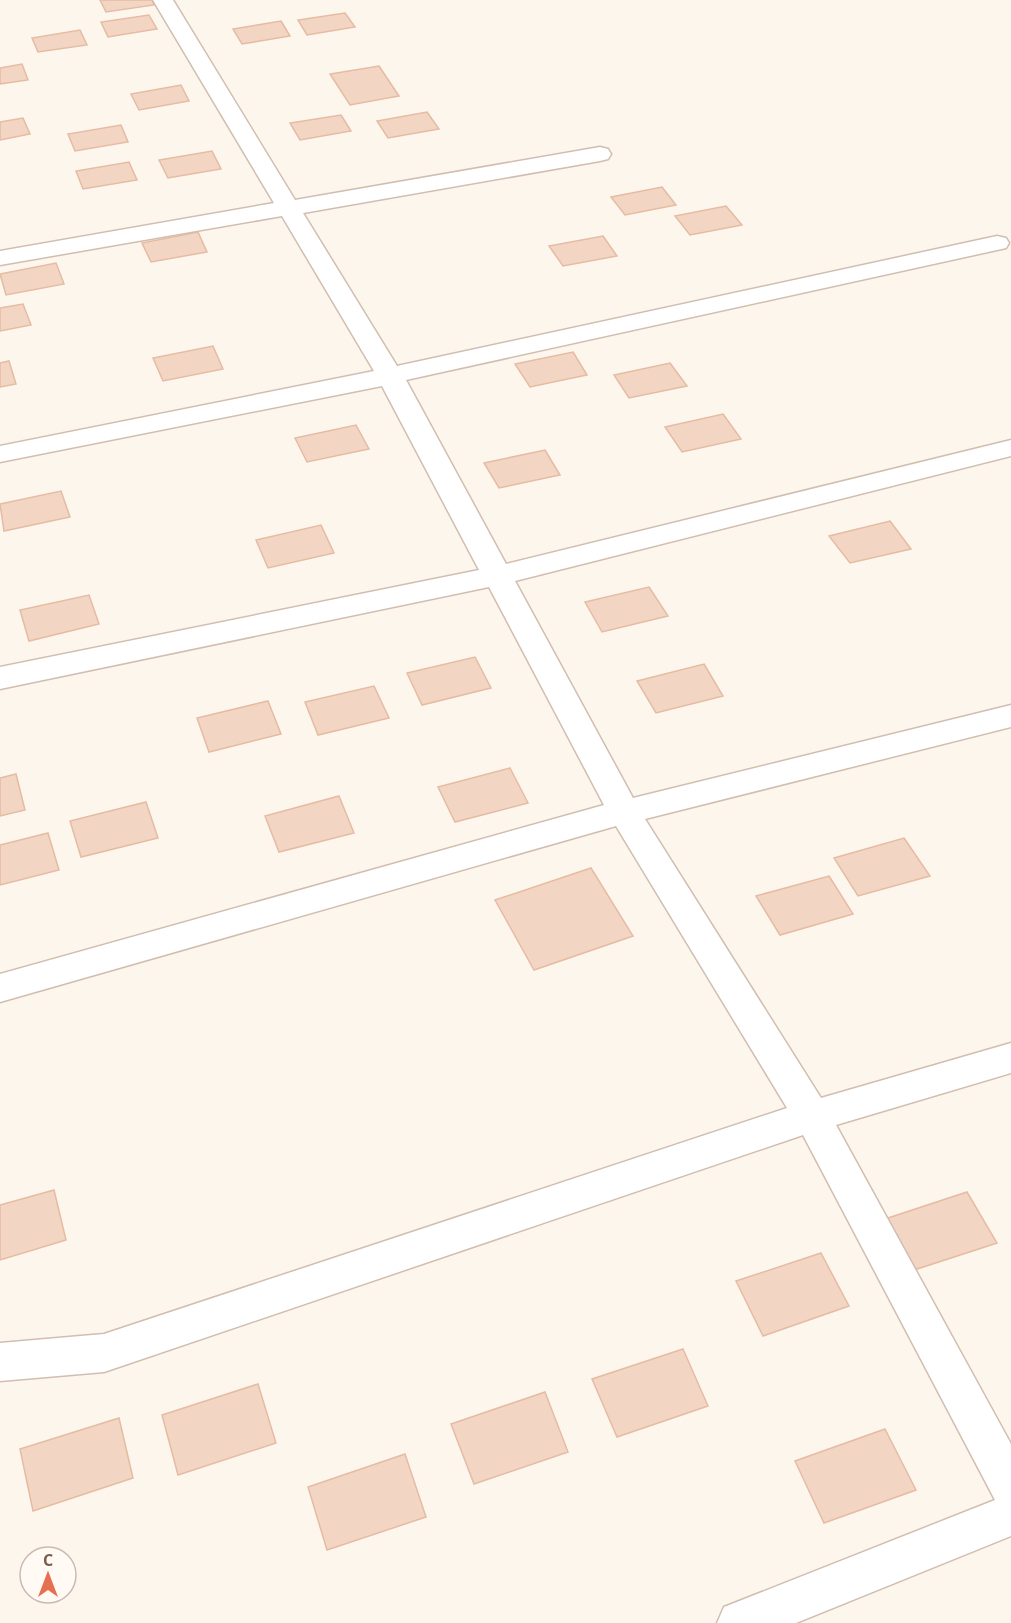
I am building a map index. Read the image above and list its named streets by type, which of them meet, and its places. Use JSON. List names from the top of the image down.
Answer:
{
  "north": "top"
}
